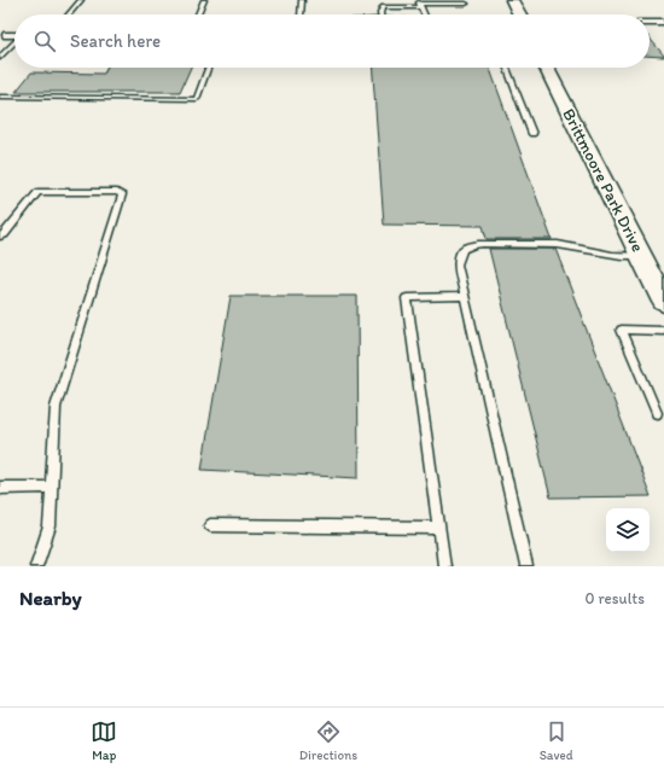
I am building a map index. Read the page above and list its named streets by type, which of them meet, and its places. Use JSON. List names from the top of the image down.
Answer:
{
  "streets": {
    "street": ["Brittmoore Park Drive"]
  },
  "page": {
    "search": "Search here",
    "heading": ["Nearby", "0 results"],
    "nav": ["Map", "Directions", "Saved"]
  }
}
